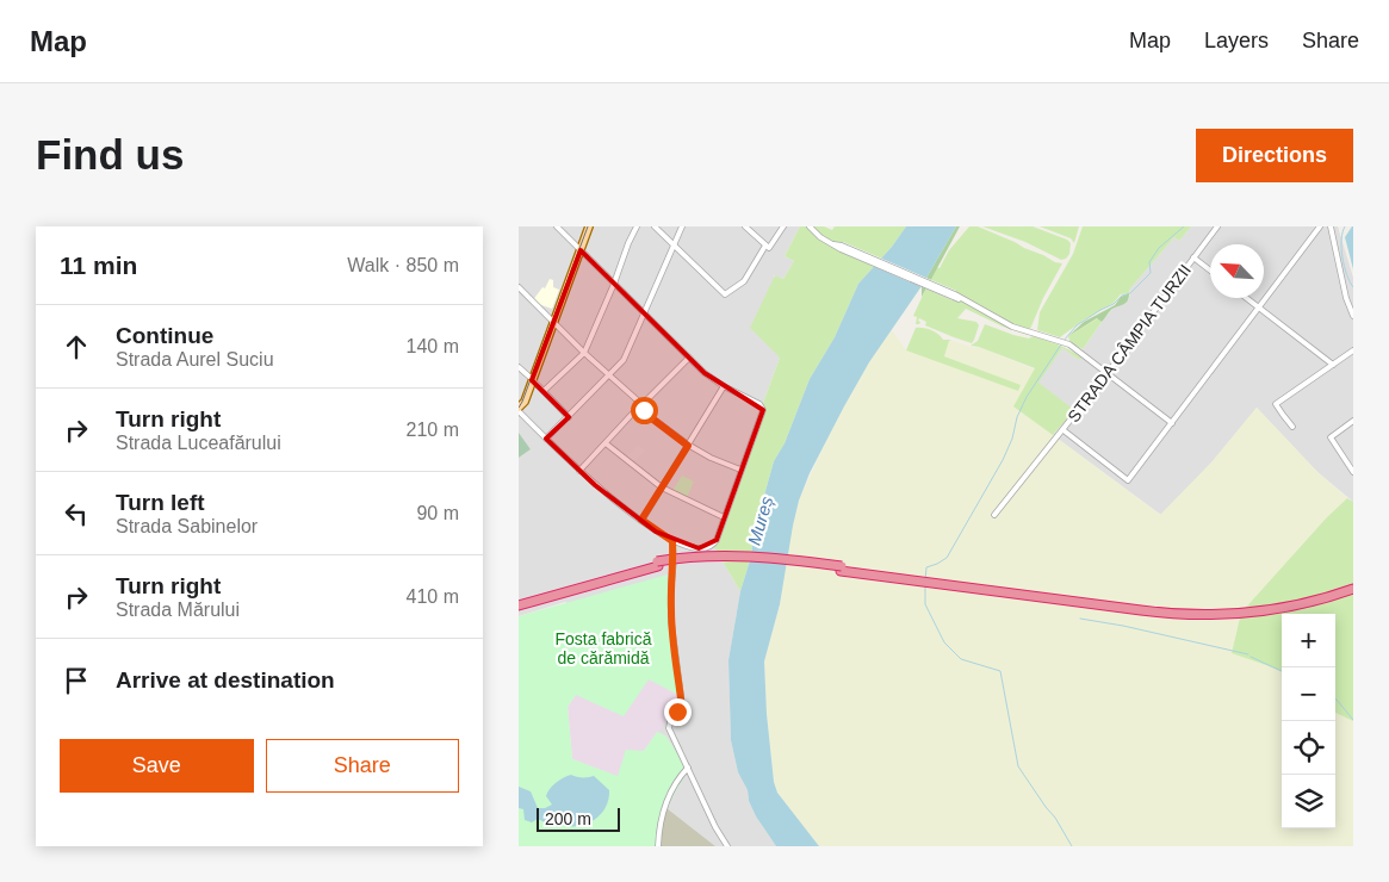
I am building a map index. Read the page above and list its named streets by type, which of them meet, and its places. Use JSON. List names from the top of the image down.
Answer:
{
  "streets": {
    "street": ["STRADA CÂMPIA TURZII"]
  },
  "water": ["Mureș"],
  "parks": ["Fosta fabrică de cărămidă"],
  "scale_bar": "200 m",
  "north": "top left",
  "page": {
    "header": "Map",
    "nav": ["Map", "Layers", "Share"],
    "buttons": [
      "Directions",
      ["Save", "Share"]
    ],
    "title": "Find us",
    "heading": ["11 min", "Walk · 850 m"],
    "list": [
      ["Continue", "Strada Aurel Suciu", "140 m"],
      ["Turn right", "Strada Luceafărului", "210 m"],
      ["Turn left", "Strada Sabinelor", "90 m"],
      ["Turn right", "Strada Mărului", "410 m"],
      "Arrive at destination"
    ],
    "map_buttons": ["+", "−"],
    "scale": "200 m"
  }
}
